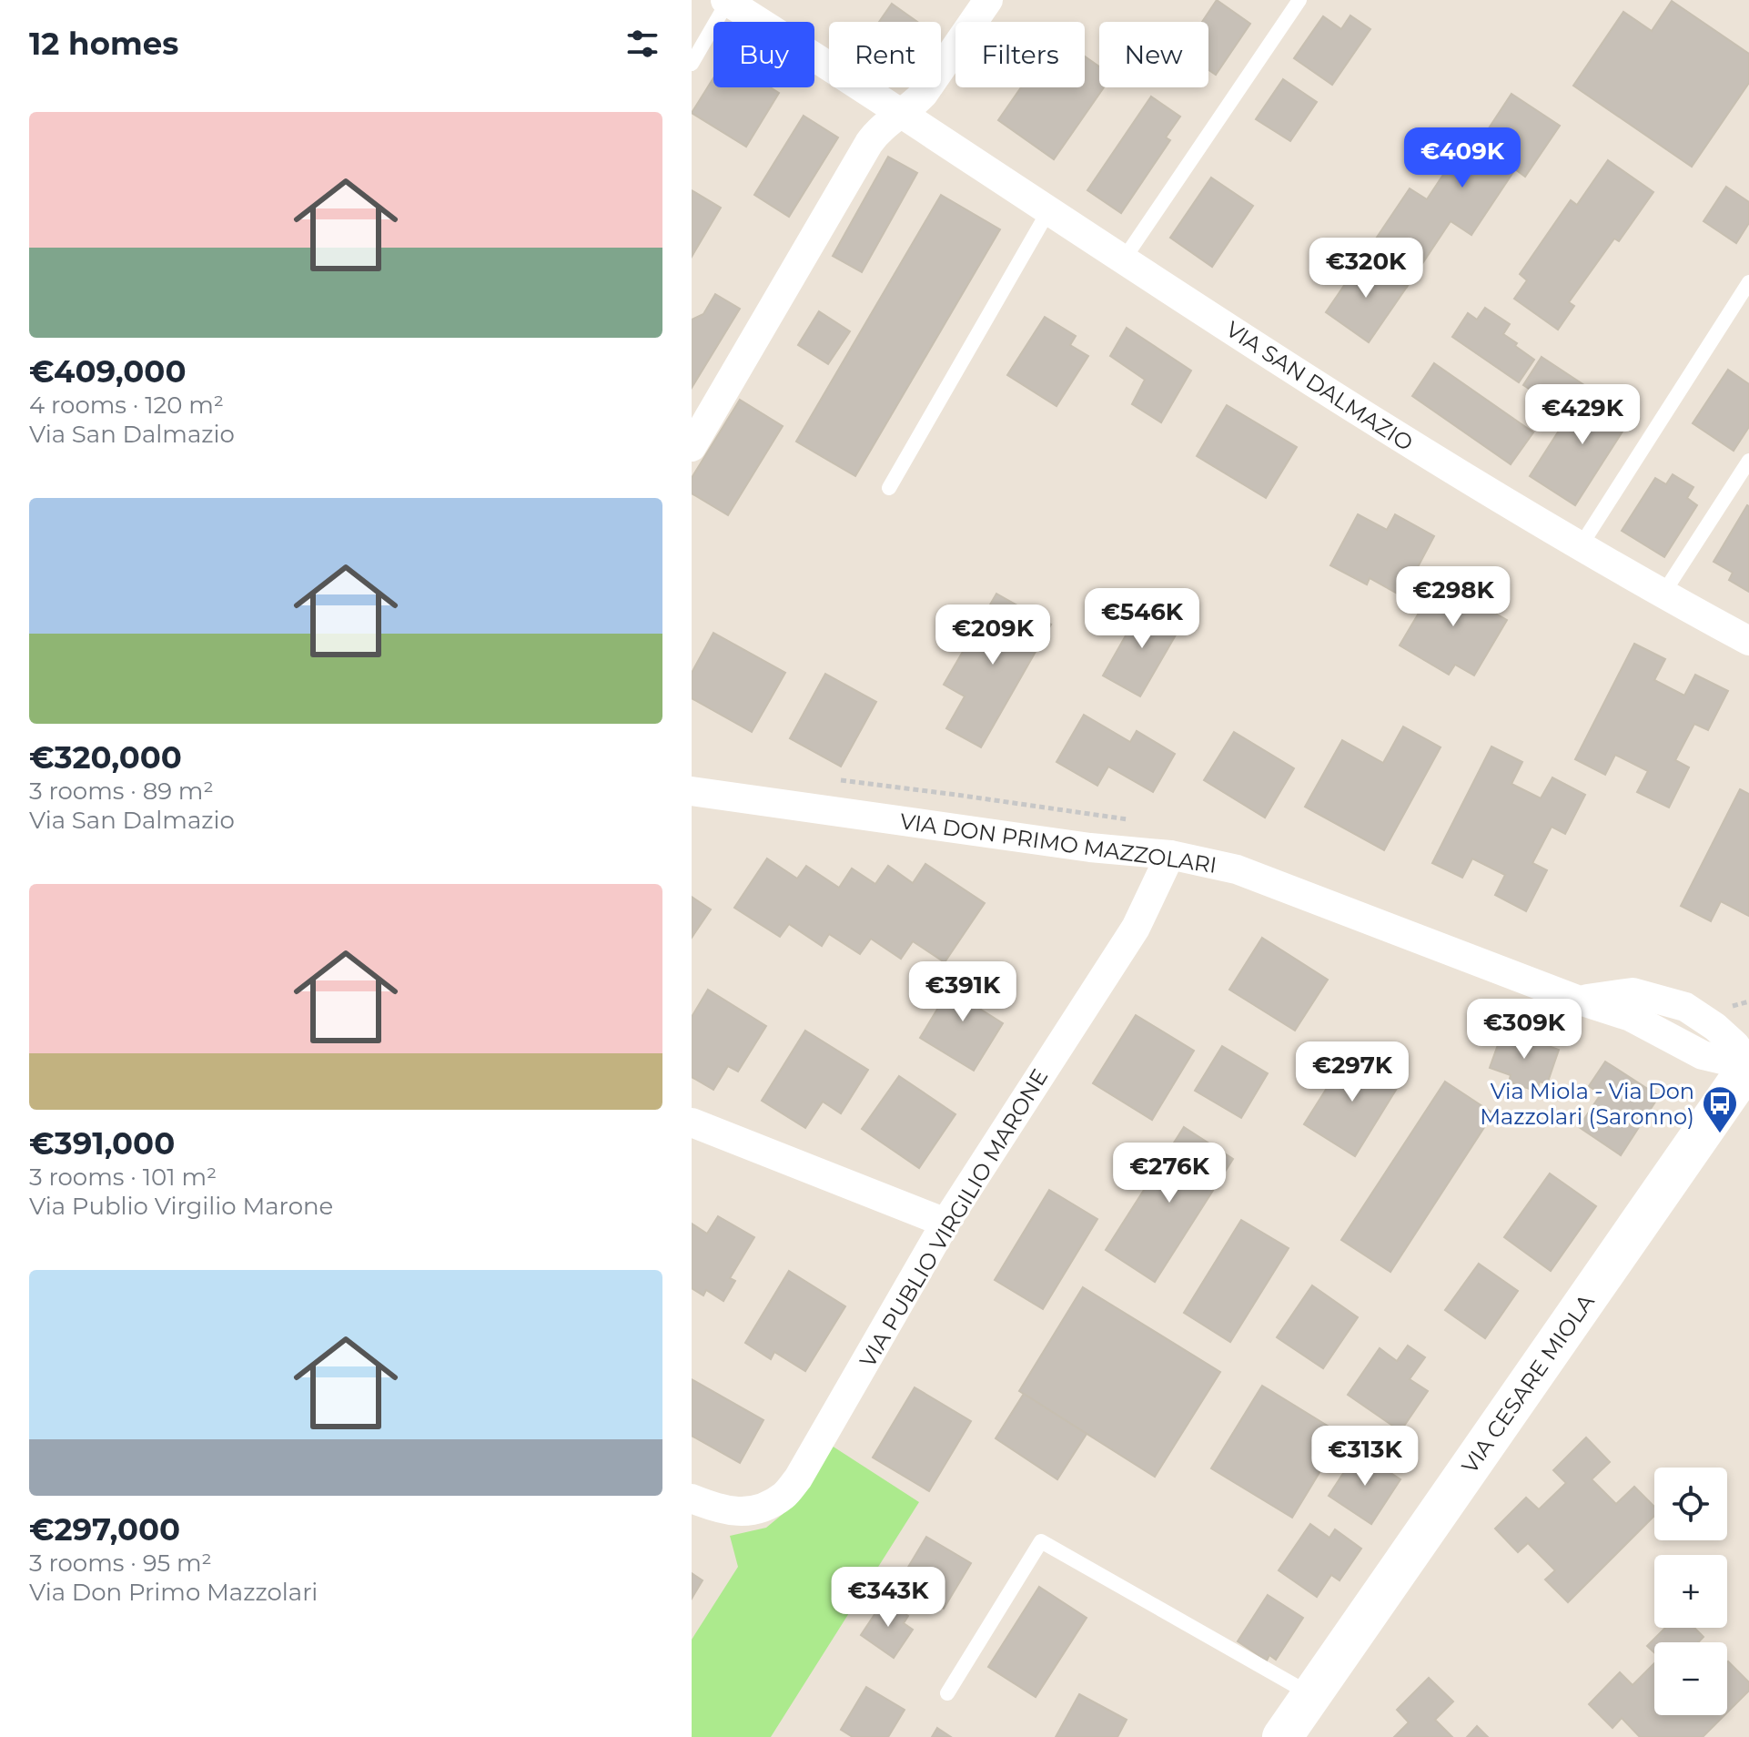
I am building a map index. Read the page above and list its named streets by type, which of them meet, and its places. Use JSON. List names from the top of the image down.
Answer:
{
  "streets": {
    "street": [
      "VIA SAN DALMAZIO",
      "VIA DON PRIMO MAZZOLARI",
      "VIA PUBLIO VIRGILIO MARONE",
      "VIA CESARE MIOLA"
    ]
  },
  "crossings": [
    ["VIA DON PRIMO MAZZOLARI", "VIA PUBLIO VIRGILIO MARONE"],
    ["VIA DON PRIMO MAZZOLARI", "VIA CESARE MIOLA"]
  ],
  "places": {
    "bus stop": ["Via Miola - Via Don Mazzolari (Saronno)"]
  },
  "page": {
    "heading": "12 homes",
    "chip": [
      "Buy",
      "Rent",
      "Filters",
      "New"
    ],
    "list": [
      {
        "name": "€409,000",
        "note": "4 rooms · 120 m² · Via San Dalmazio"
      },
      {
        "name": "€320,000",
        "note": "3 rooms · 89 m² · Via San Dalmazio"
      },
      {
        "name": "€391,000",
        "note": "3 rooms · 101 m² · Via Publio Virgilio Marone"
      },
      {
        "name": "€297,000",
        "note": "3 rooms · 95 m² · Via Don Primo Mazzolari"
      }
    ],
    "price": [
      "€409K",
      "€320K",
      "€429K",
      "€298K",
      "€546K",
      "€209K",
      "€391K",
      "€309K",
      "€297K",
      "€276K",
      "€313K",
      "€343K"
    ],
    "map_buttons": ["+", "−"]
  }
}
